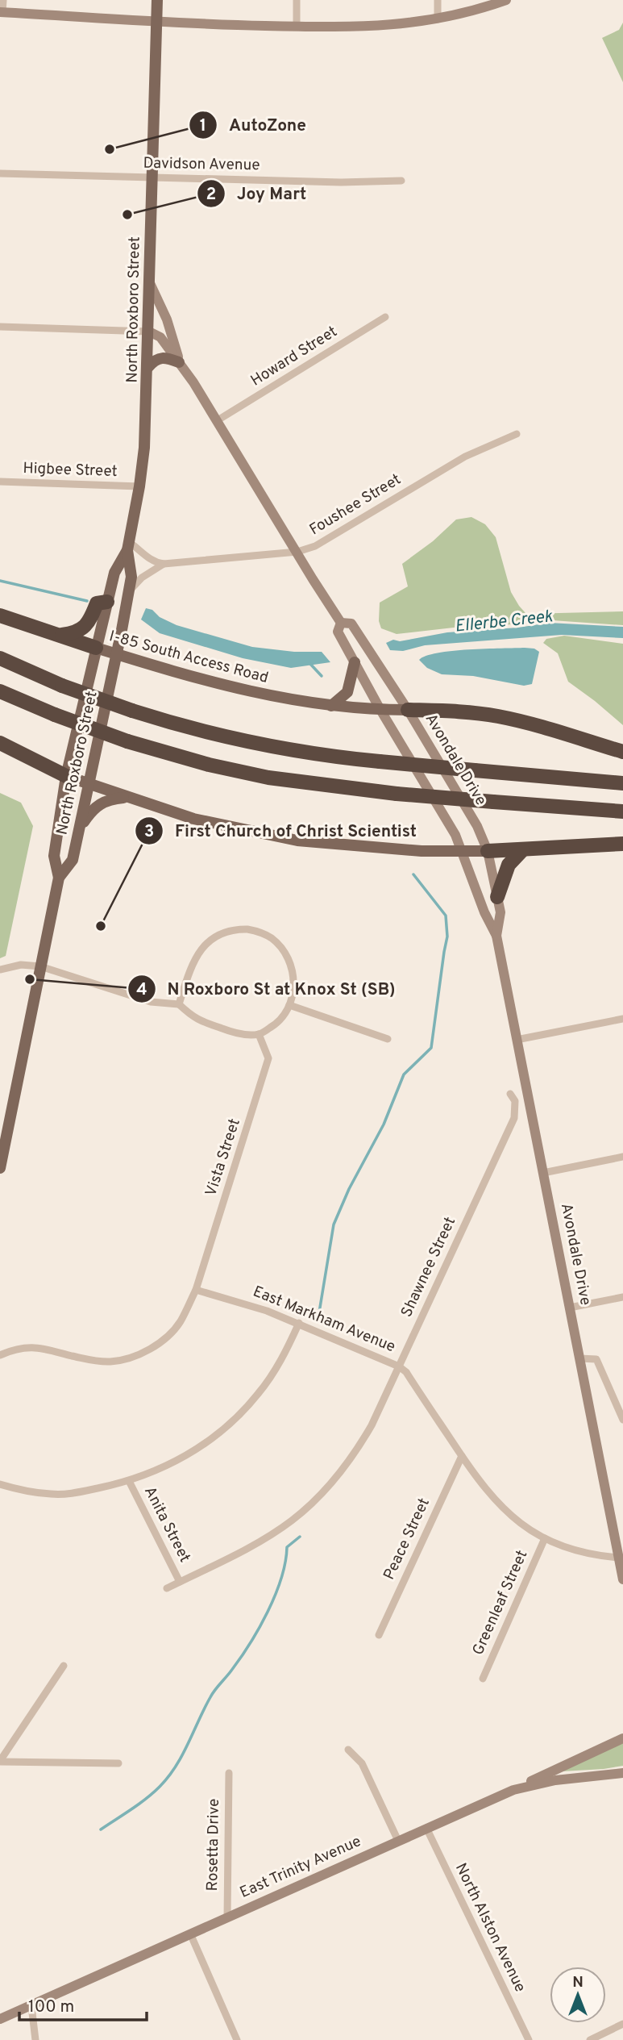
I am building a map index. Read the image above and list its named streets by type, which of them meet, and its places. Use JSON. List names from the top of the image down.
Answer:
{
  "streets": {
    "main road": [
      "North Roxboro Street",
      "I-85 South Access Road",
      "Avondale Drive",
      "East Trinity Avenue"
    ],
    "street": [
      "Davidson Avenue",
      "Howard Street",
      "Higbee Street",
      "Foushee Street",
      "Vista Street",
      "Shawnee Street",
      "East Markham Avenue",
      "Anita Street",
      "Peace Street",
      "Greenleaf Street",
      "Rosetta Drive",
      "North Alston Avenue"
    ]
  },
  "crossings": [
    ["Davidson Avenue", "North Roxboro Street"],
    ["North Roxboro Street", "Higbee Street"],
    ["North Roxboro Street", "Foushee Street"],
    ["North Roxboro Street", "I-85 South Access Road"],
    ["North Roxboro Street", "Avondale Drive"],
    ["Howard Street", "Avondale Drive"],
    ["Foushee Street", "Avondale Drive"],
    ["I-85 South Access Road", "Avondale Drive"],
    ["Avondale Drive", "East Markham Avenue"],
    ["Vista Street", "East Markham Avenue"],
    ["Shawnee Street", "East Markham Avenue"],
    ["Shawnee Street", "Anita Street"],
    ["East Markham Avenue", "Peace Street"],
    ["East Markham Avenue", "Greenleaf Street"],
    ["Rosetta Drive", "East Trinity Avenue"],
    ["East Trinity Avenue", "North Alston Avenue"]
  ],
  "water": ["Ellerbe Creek"],
  "places": [
    "AutoZone",
    "Joy Mart",
    "First Church of Christ Scientist",
    "N Roxboro St at Knox St (SB)"
  ],
  "scale_bar": "100 m",
  "north": "top"
}
